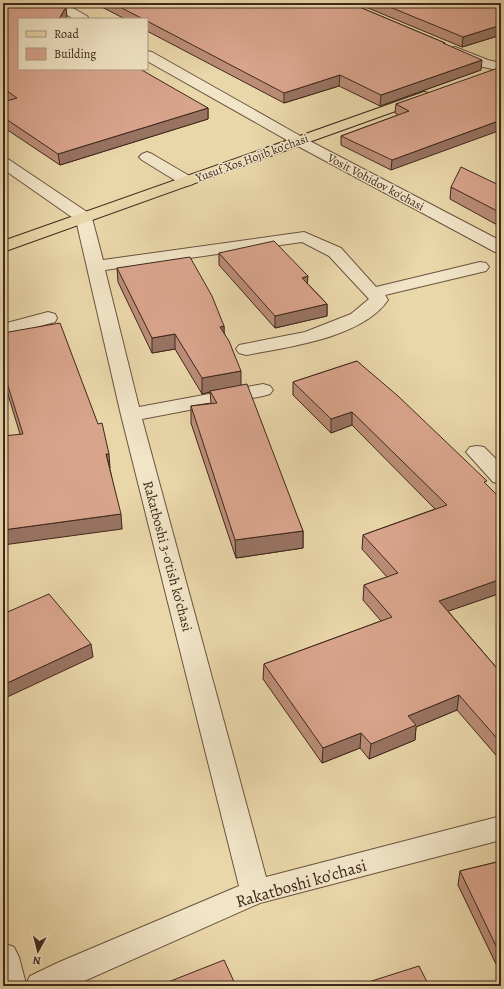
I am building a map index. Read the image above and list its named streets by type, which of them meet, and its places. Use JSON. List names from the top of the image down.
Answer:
{
  "streets": {
    "main road": ["Yusuf Xos Hojib ko'chasi"],
    "street": ["Vosit Vohidov ko'chasi", "Rakatboshi 3-o'tish ko'chasi", "Rakatboshi ko'chasi"]
  },
  "crossings": [
    ["Yusuf Xos Hojib ko'chasi", "Vosit Vohidov ko'chasi"],
    ["Yusuf Xos Hojib ko'chasi", "Rakatboshi 3-o'tish ko'chasi"],
    ["Rakatboshi 3-o'tish ko'chasi", "Rakatboshi ko'chasi"]
  ],
  "legend": ["Road", "Building"],
  "north": "bottom"
}
